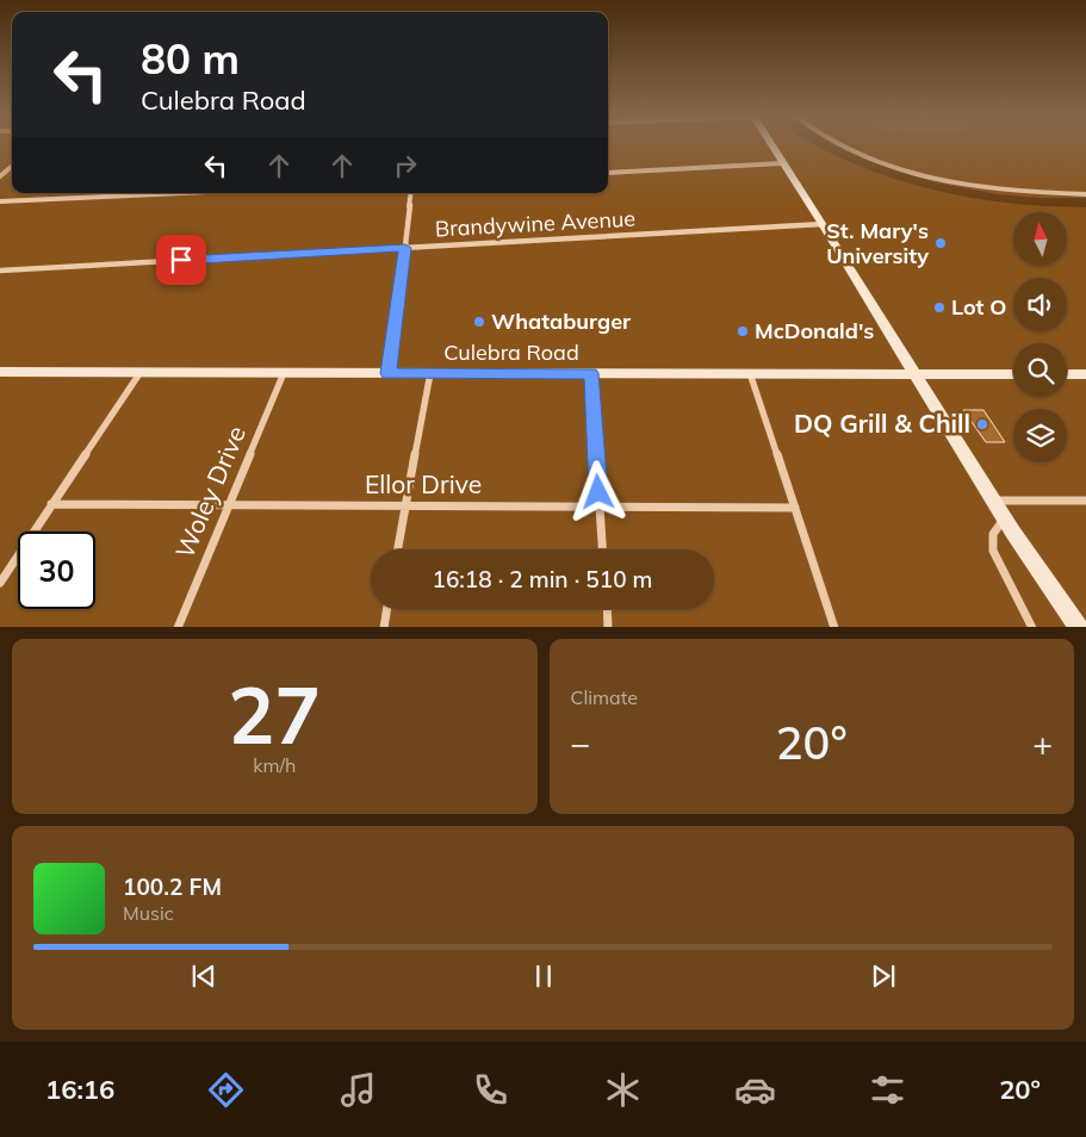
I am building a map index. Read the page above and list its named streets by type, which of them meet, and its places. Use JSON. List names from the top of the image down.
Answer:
{
  "streets": {
    "main road": ["Culebra Road"],
    "street": ["Brandywine Avenue", "Ellor Drive", "Woley Drive"]
  },
  "crossings": [
    ["Culebra Road", "Woley Drive"],
    ["Ellor Drive", "Woley Drive"]
  ],
  "places": [
    "St. Mary's University",
    "Lot O",
    "Whataburger",
    "McDonald's",
    "DQ Grill & Chill"
  ],
  "north": "top",
  "page": {
    "turn": ["80 m", "Culebra Road"],
    "limit": "30",
    "trip": "16:18 · 2 min · 510 m",
    "tile": [
      ["27", "km/h"],
      "Climate"
    ],
    "heat": ["−", "20°", "+"],
    "song": ["100.2 FM", "Music"],
    "tabs": ["16:16", "20°"]
  }
}
